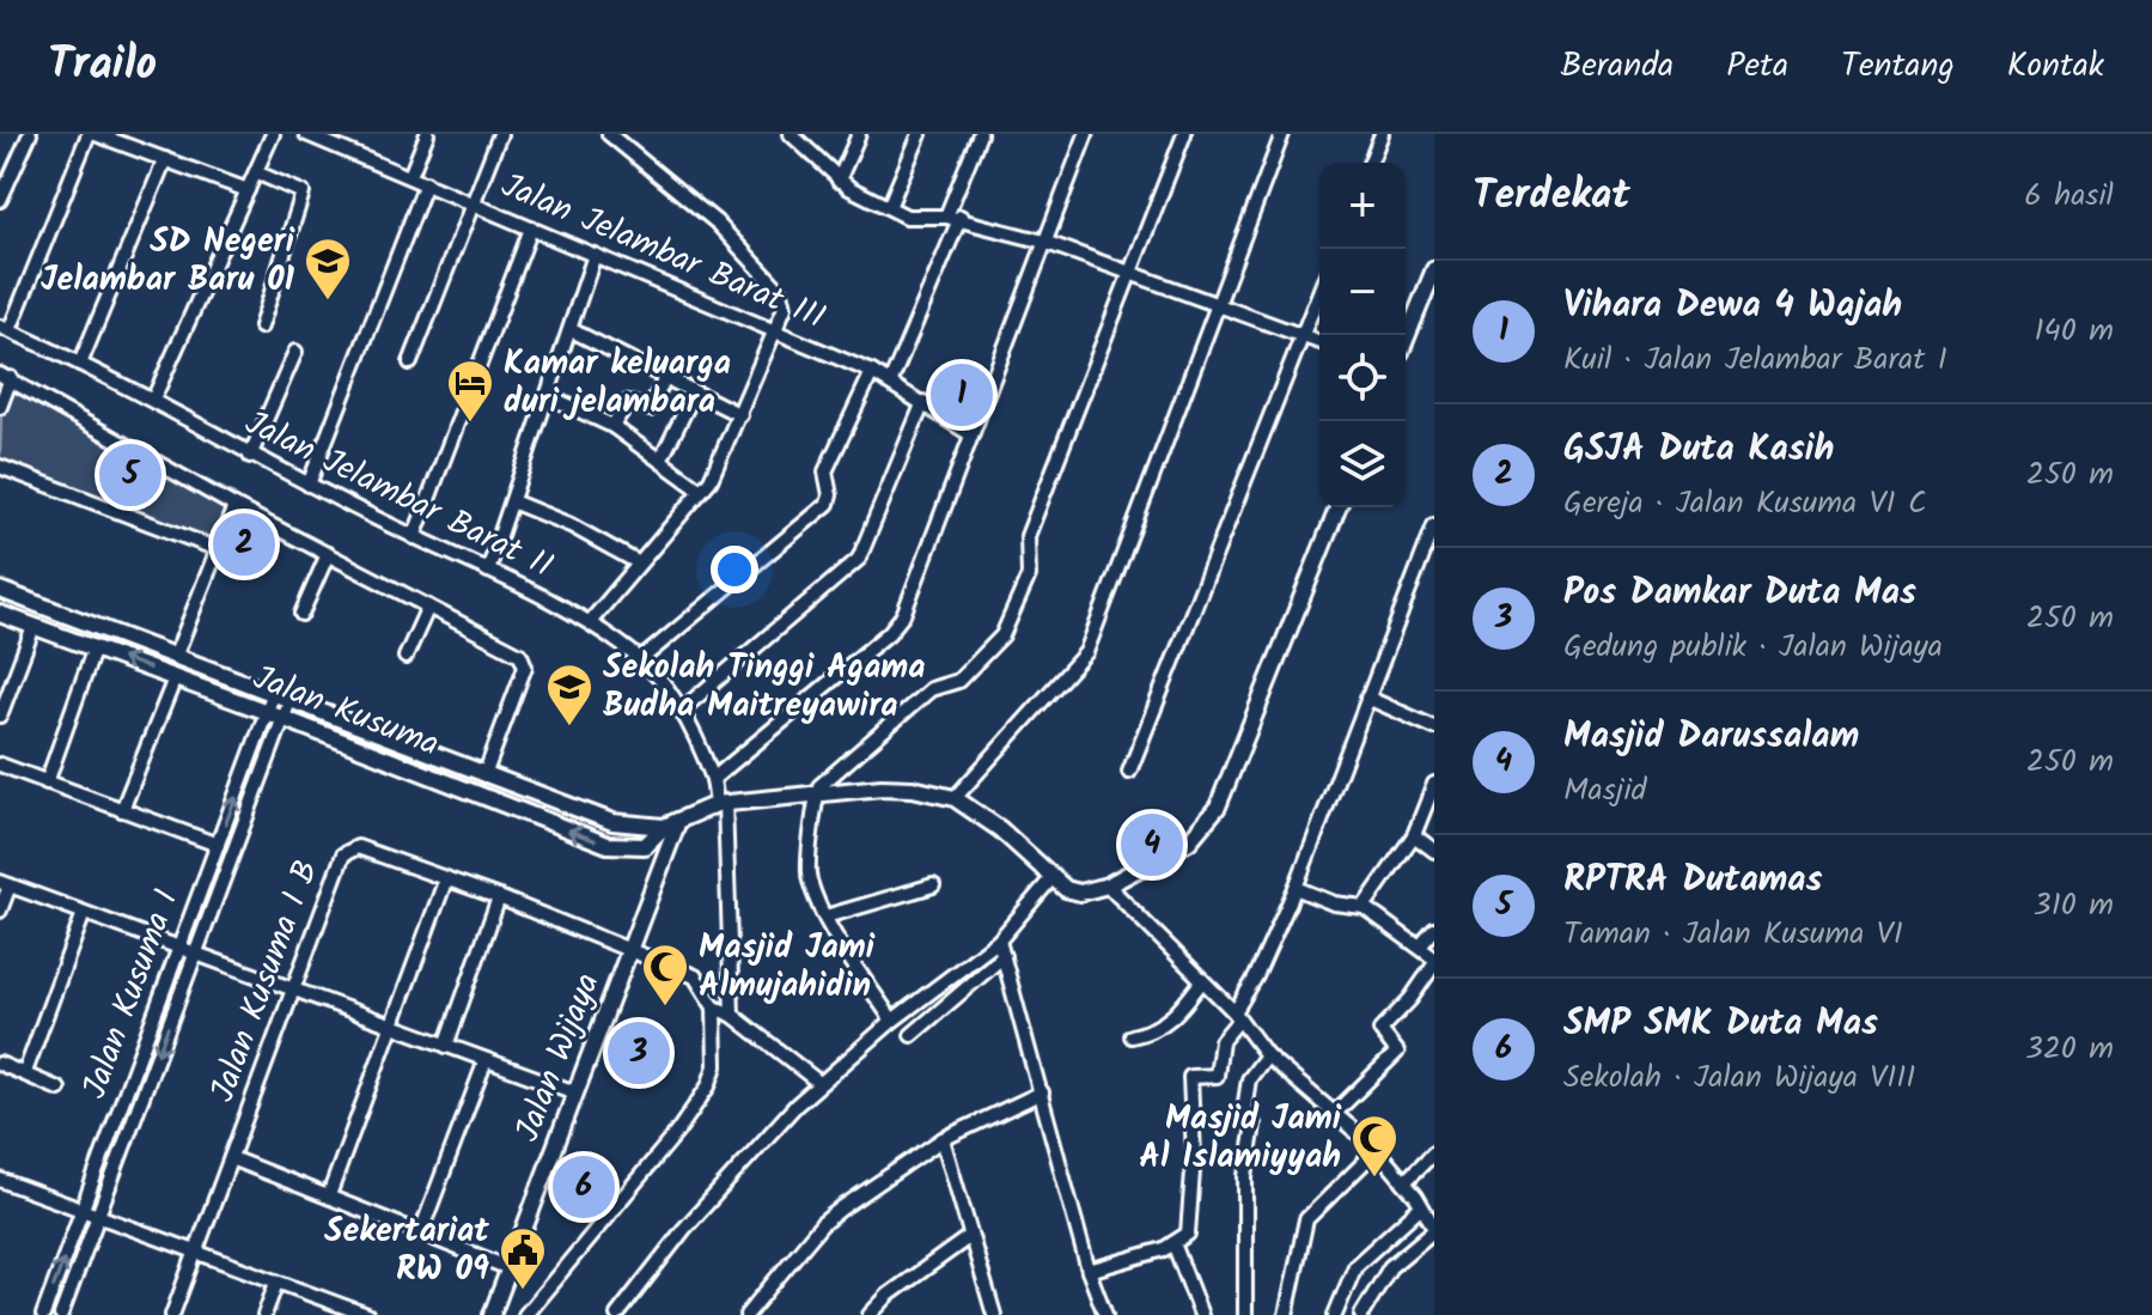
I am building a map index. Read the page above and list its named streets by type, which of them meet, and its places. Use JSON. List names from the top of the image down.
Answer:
{
  "streets": {
    "street": [
      "Jalan Jelambar Barat III",
      "Jalan Jelambar Barat II",
      "Jalan Kusuma",
      "Jalan Kusuma I B",
      "Jalan Kusuma I",
      "Jalan Wijaya"
    ]
  },
  "crossings": [
    ["Jalan Jelambar Barat II", "Jalan Kusuma"],
    ["Jalan Kusuma", "Jalan Kusuma I"],
    ["Jalan Kusuma", "Jalan Wijaya"],
    ["Jalan Kusuma I B", "Jalan Wijaya"]
  ],
  "places": {
    "school or university": ["SD Negeri Jelambar Baru 01", "Sekolah Tinggi Agama Budha Maitreyawira"],
    "hotel": ["Kamar keluarga duri jelambara"],
    "mosque": ["Masjid Jami Almujahidin", "Masjid Jami Al Islamiyyah"],
    "public building": ["Sekertariat RW 09"]
  },
  "page": {
    "header": "Trailo",
    "nav": [
      "Beranda",
      "Peta",
      "Tentang",
      "Kontak"
    ],
    "heading": ["Terdekat", "6 hasil"],
    "map_buttons": ["+", "−"],
    "list": [
      {
        "mark": "1",
        "name": "Vihara Dewa 4 Wajah",
        "note": "Kuil · Jalan Jelambar Barat I",
        "value": "140 m"
      },
      {
        "mark": "2",
        "name": "GSJA Duta Kasih",
        "note": "Gereja · Jalan Kusuma VI C",
        "value": "250 m"
      },
      {
        "mark": "3",
        "name": "Pos Damkar Duta Mas",
        "note": "Gedung publik · Jalan Wijaya",
        "value": "250 m"
      },
      {
        "mark": "4",
        "name": "Masjid Darussalam",
        "note": "Masjid",
        "value": "250 m"
      },
      {
        "mark": "5",
        "name": "RPTRA Dutamas",
        "note": "Taman · Jalan Kusuma VI",
        "value": "310 m"
      },
      {
        "mark": "6",
        "name": "SMP SMK Duta Mas",
        "note": "Sekolah · Jalan Wijaya VIII",
        "value": "320 m"
      }
    ],
    "pins": [
      "1",
      "5",
      "2",
      "4",
      "3",
      "6"
    ]
  }
}
